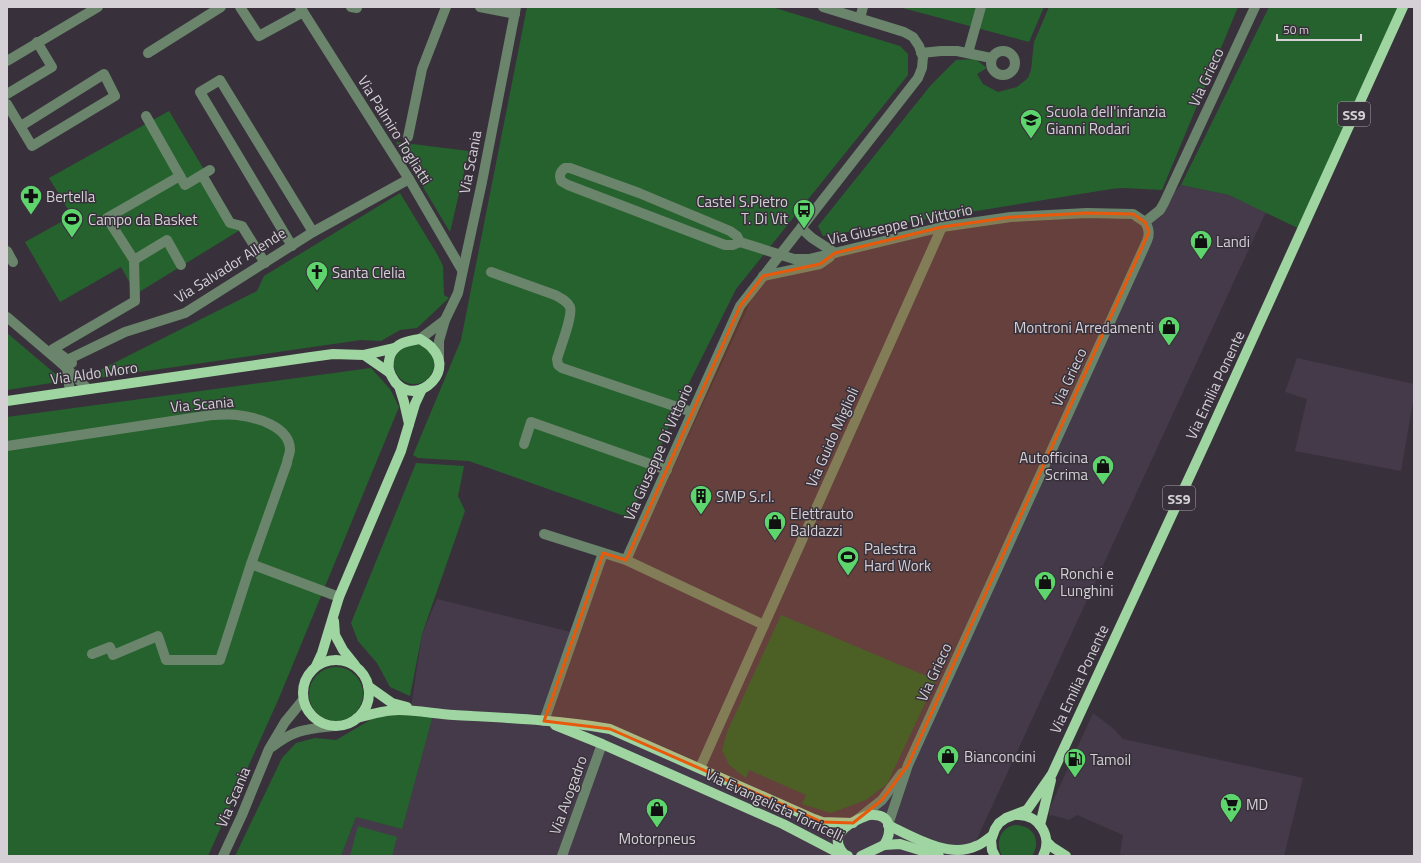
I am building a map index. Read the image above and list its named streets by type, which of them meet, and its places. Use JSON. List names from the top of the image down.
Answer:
{
  "streets": {
    "main road": [
      "SS9",
      "Via Scania",
      "Via Aldo Moro",
      "Via Emilia Ponente",
      "Via Evangelista Torricelli"
    ],
    "street": [
      "Via Grieco",
      "Via Palmiro Togliatti",
      "Via Giuseppe Di Vittorio",
      "Via Salvador Allende",
      "Via Guido Miglioli",
      "Via Avogadro"
    ]
  },
  "crossings": [
    ["Via Grieco", "Via Giuseppe Di Vittorio"],
    ["SS9", "Via Emilia Ponente"],
    ["Via Palmiro Togliatti", "Via Scania"],
    ["Via Palmiro Togliatti", "Via Salvador Allende"],
    ["Via Scania", "Via Aldo Moro"],
    ["Via Scania", "Via Evangelista Torricelli"],
    ["Via Giuseppe Di Vittorio", "Via Guido Miglioli"],
    ["Via Guido Miglioli", "Via Evangelista Torricelli"],
    ["Via Avogadro", "Via Evangelista Torricelli"]
  ],
  "places": {
    "school or university": ["Scuola dell'infanzia Gianni Rodari"],
    "pharmacy": ["Bertella"],
    "bus stop": ["Castel S.Pietro T. Di Vit"],
    "sports": ["Campo da Basket", "Palestra Hard Work"],
    "shop": [
      "Landi",
      "Montroni Arredamenti",
      "Autofficina Scrima",
      "Elettrauto Baldazzi",
      "Ronchi e Lunghini",
      "Bianconcini",
      "Motorpneus"
    ],
    "church": ["Santa Clelia"],
    "building": ["SMP S.r.l."],
    "fuel station": ["Tamoil"],
    "supermarket": ["MD"]
  },
  "scale_bar": "50 m"
}
